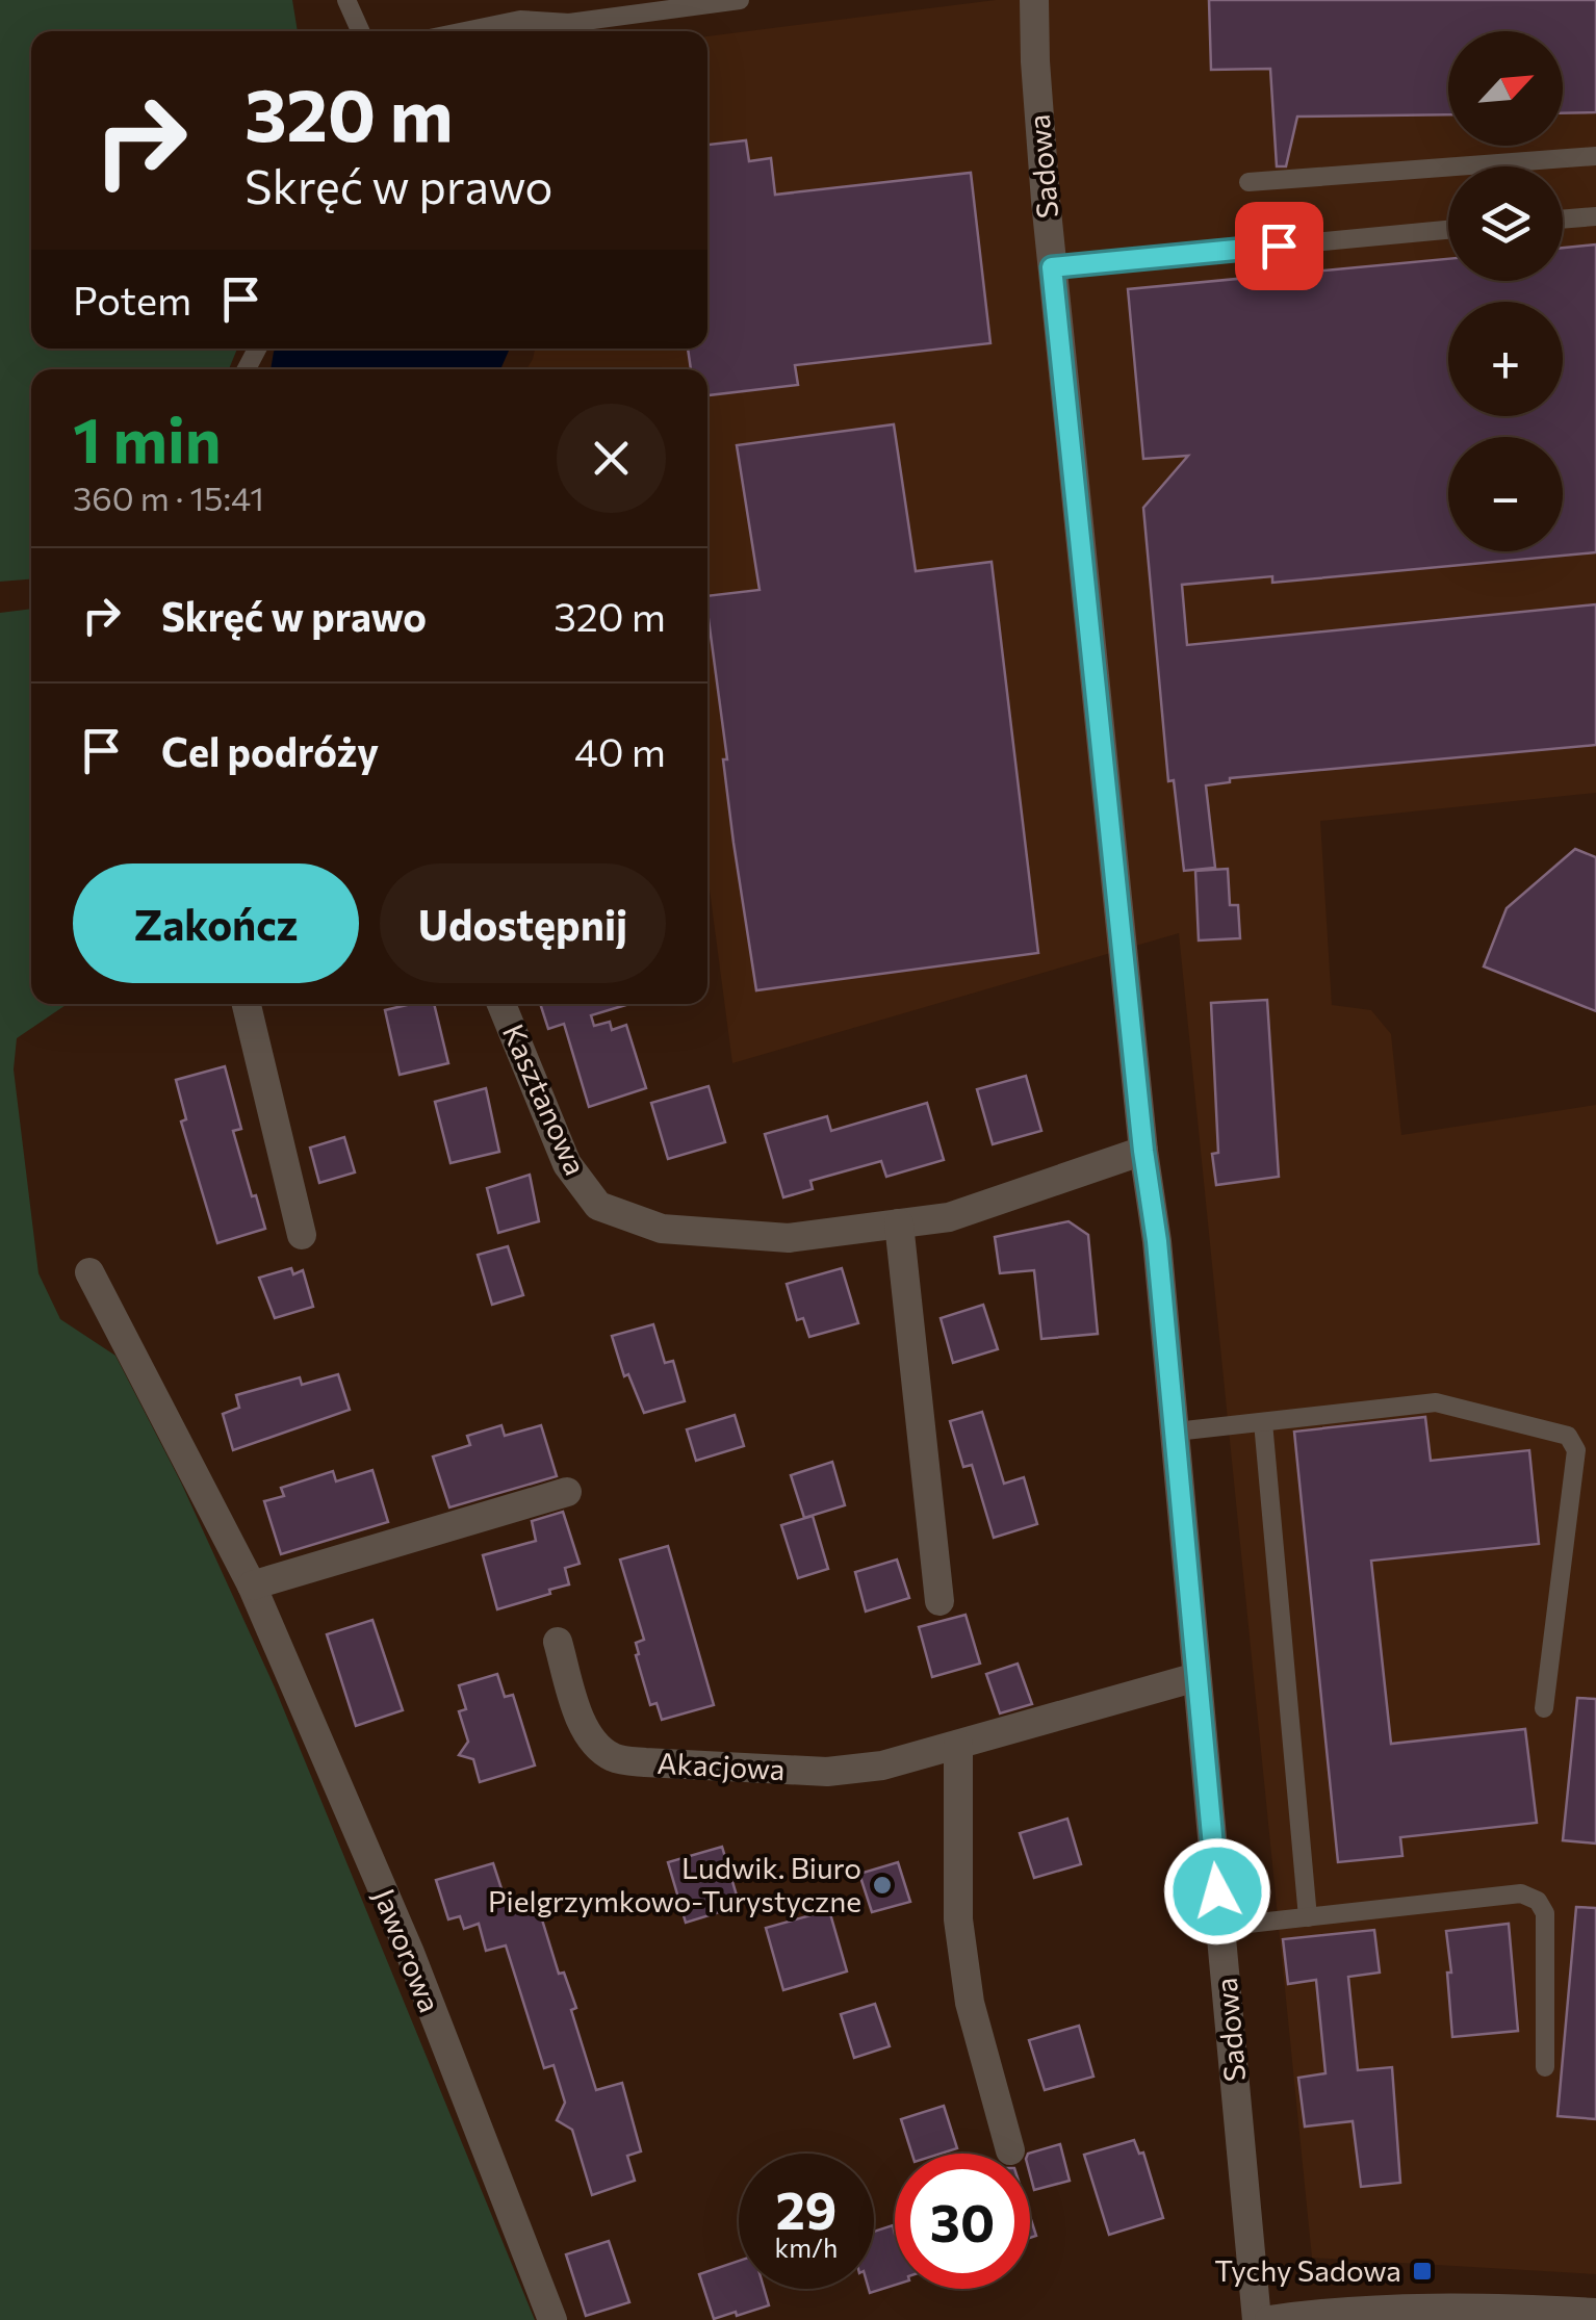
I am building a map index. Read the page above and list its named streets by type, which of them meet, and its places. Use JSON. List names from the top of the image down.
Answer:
{
  "streets": {
    "street": [
      "Sadowa",
      "Kasztanowa",
      "Akacjowa",
      "Jaworowa"
    ]
  },
  "crossings": [
    ["Sadowa", "Kasztanowa"],
    ["Sadowa", "Akacjowa"]
  ],
  "places": {
    "other": ["Ludwik. Biuro Pielgrzymkowo-Turystyczne"],
    "transit": ["Tychy Sadowa"]
  },
  "north": "top right",
  "page": {
    "map_buttons": ["+", "−"],
    "turn": ["320 m", "Skręć w prawo"],
    "then": "Potem",
    "heading": ["1 min", "360 m · 15:41"],
    "list": [
      {
        "name": "Skręć w prawo",
        "value": "320 m"
      },
      {
        "name": "Cel podróży",
        "value": "40 m"
      }
    ],
    "buttons": ["Zakończ", "Udostępnij"],
    "speed": "29 km/h",
    "limit": "30"
  }
}
